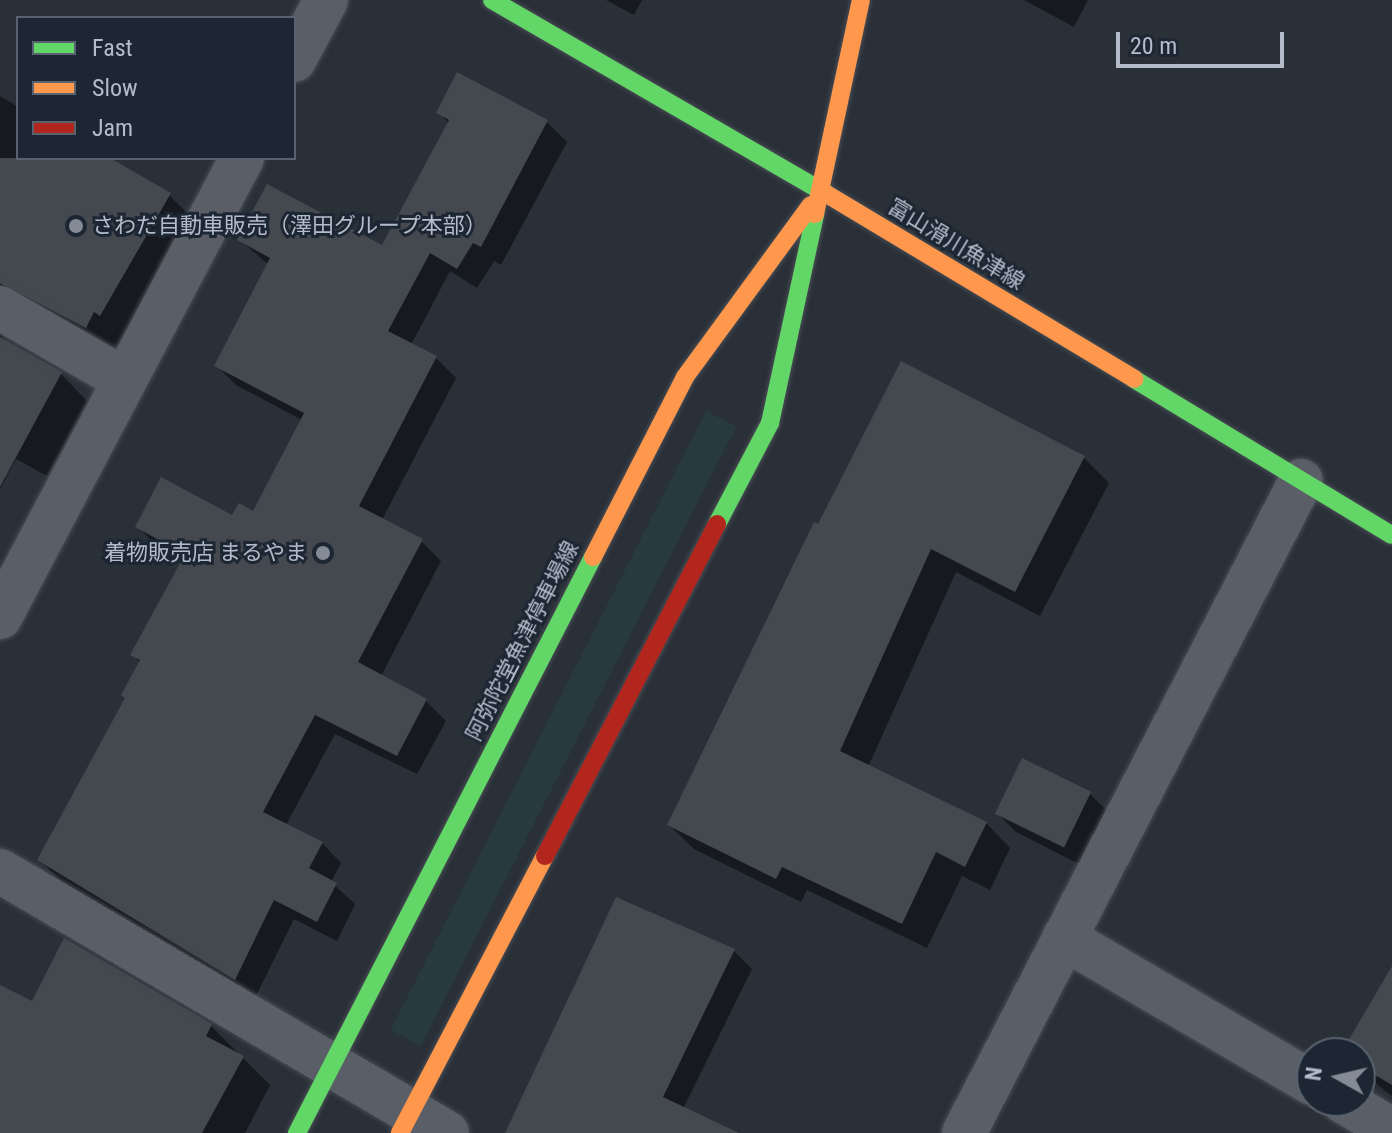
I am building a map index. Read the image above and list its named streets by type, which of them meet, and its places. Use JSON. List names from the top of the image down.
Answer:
{
  "streets": {
    "main road": ["富山滑川魚津線", "阿弥陀堂魚津停車場線"]
  },
  "crossings": [
    ["富山滑川魚津線", "阿弥陀堂魚津停車場線"]
  ],
  "places": ["さわだ自動車販売（澤田グループ本部）", "着物販売店 まるやま"],
  "legend": ["Fast", "Slow", "Jam"],
  "scale_bar": "20 m",
  "north": "left"
}
